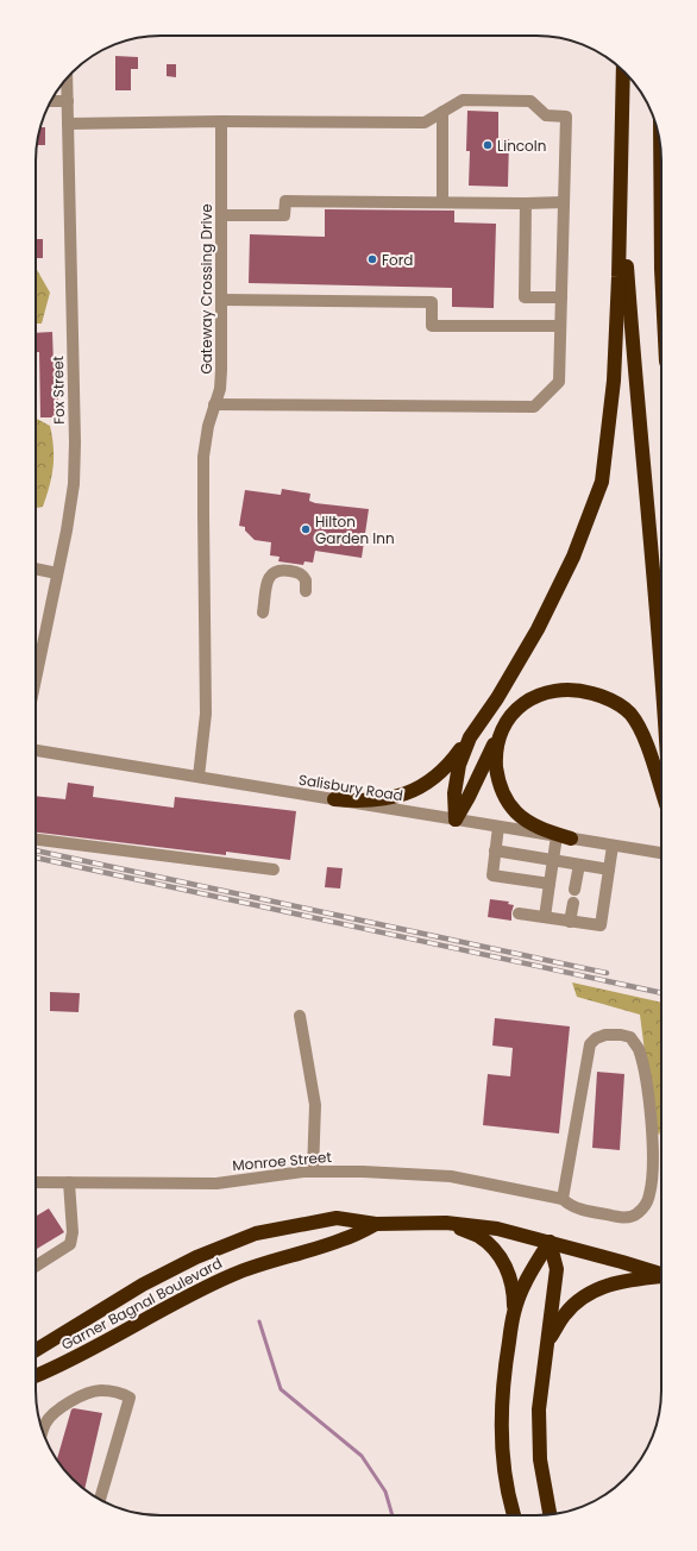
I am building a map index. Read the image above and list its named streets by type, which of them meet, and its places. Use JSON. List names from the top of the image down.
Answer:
{
  "streets": {
    "highway": ["Garner Bagnal Boulevard"],
    "street": [
      "Gateway Crossing Drive",
      "Fox Street",
      "Salisbury Road",
      "Monroe Street"
    ]
  },
  "crossings": [
    ["Gateway Crossing Drive", "Salisbury Road"]
  ],
  "places": ["Lincoln", "Ford", "Hilton Garden Inn"]
}
